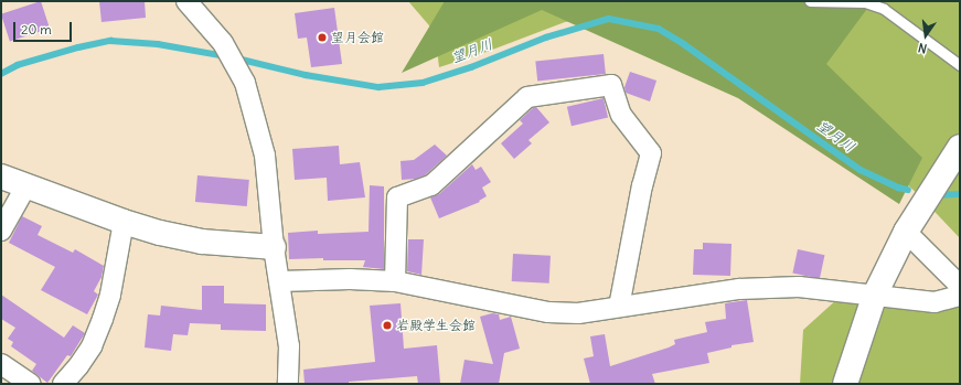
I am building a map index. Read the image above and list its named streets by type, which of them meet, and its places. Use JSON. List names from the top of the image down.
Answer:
{
  "water": ["望月川"],
  "places": ["望月会館", "岩殿学生会館"],
  "scale_bar": "20 m",
  "north": "bottom"
}
